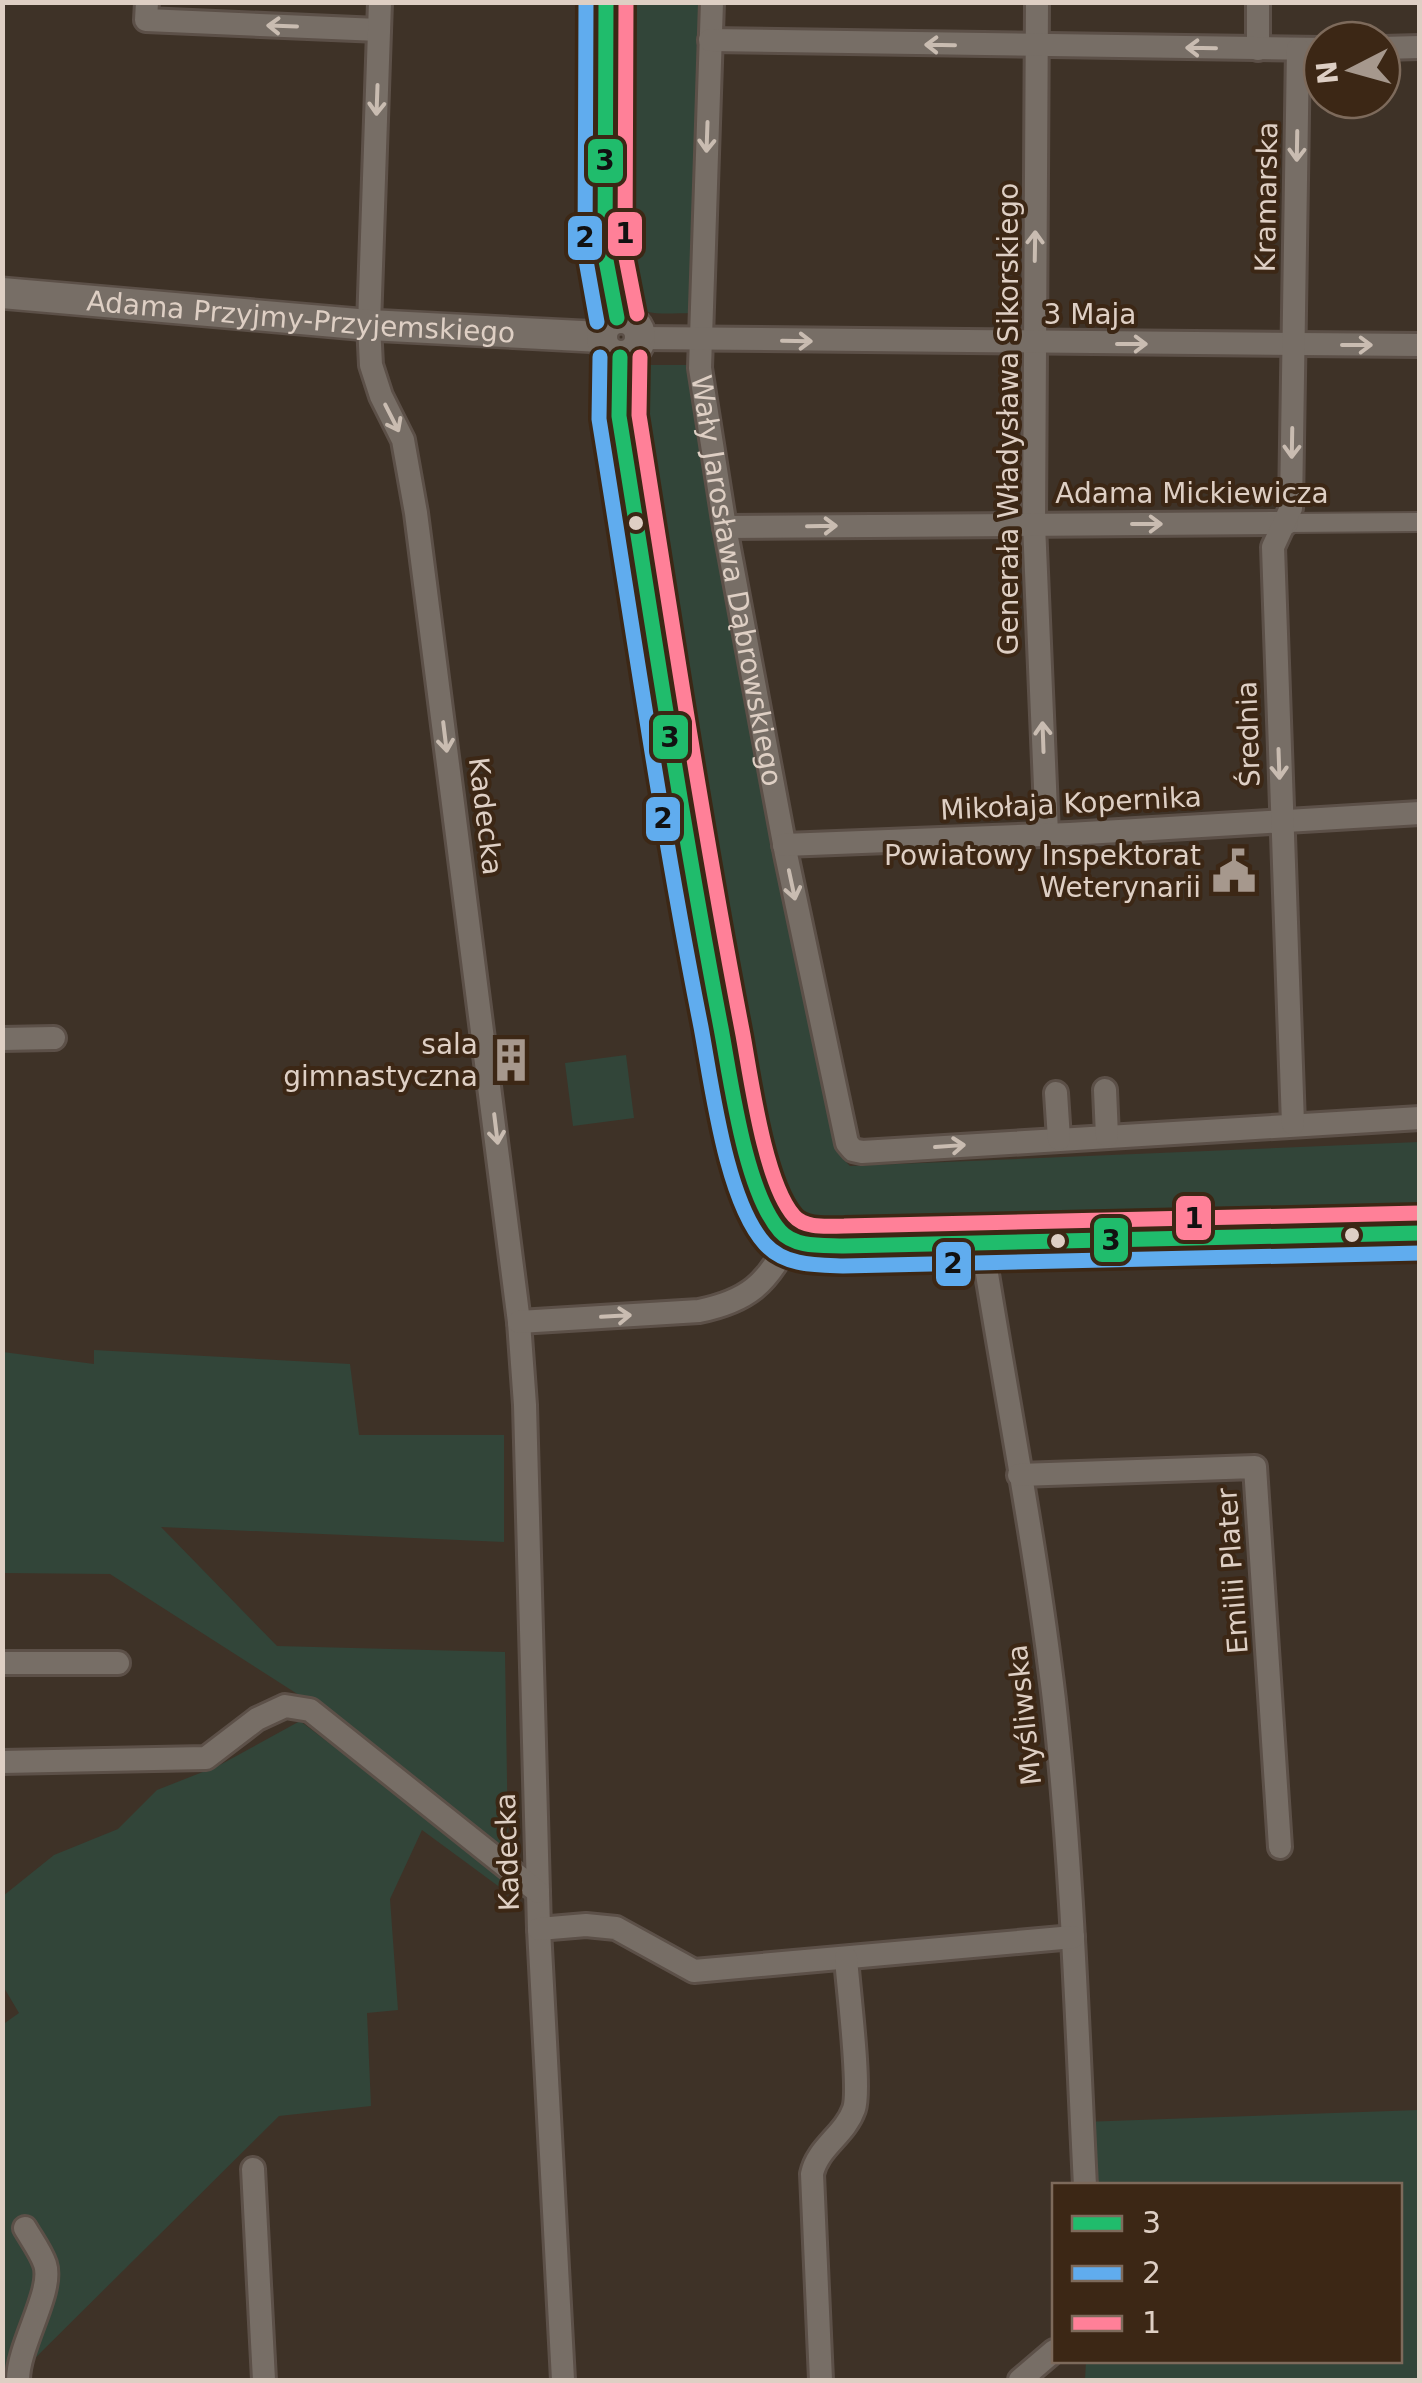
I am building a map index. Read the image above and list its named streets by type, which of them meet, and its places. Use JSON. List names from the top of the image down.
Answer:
{
  "streets": {
    "street": [
      "Kramarska",
      "3 Maja",
      "Adama Przyjmy-Przyjemskiego",
      "Generała Władysława Sikorskiego",
      "Adama Mickiewicza",
      "Wały Jarosława Dąbrowskiego",
      "Średnia",
      "Mikołaja Kopernika",
      "Kadecka",
      "Emilii Plater",
      "Myśliwska"
    ]
  },
  "crossings": [
    ["Kramarska", "3 Maja"],
    ["Kramarska", "Średnia"],
    ["3 Maja", "Adama Przyjmy-Przyjemskiego"],
    ["3 Maja", "Generała Władysława Sikorskiego"],
    ["3 Maja", "Wały Jarosława Dąbrowskiego"],
    ["3 Maja", "Średnia"],
    ["Adama Przyjmy-Przyjemskiego", "Kadecka"],
    ["Generała Władysława Sikorskiego", "Adama Mickiewicza"],
    ["Generała Władysława Sikorskiego", "Mikołaja Kopernika"],
    ["Adama Mickiewicza", "Wały Jarosława Dąbrowskiego"],
    ["Adama Mickiewicza", "Średnia"],
    ["Wały Jarosława Dąbrowskiego", "Mikołaja Kopernika"],
    ["Średnia", "Mikołaja Kopernika"],
    ["Emilii Plater", "Myśliwska"]
  ],
  "one_way": [
    "Kramarska",
    "3 Maja",
    "Generała Władysława Sikorskiego",
    "Adama Mickiewicza",
    "Średnia",
    "Kadecka"
  ],
  "places": {
    "public building": ["Powiatowy Inspektorat Weterynarii"],
    "building": ["sala gimnastyczna"]
  },
  "lines": ["transit line 3", "transit line 2", "transit line 1"],
  "legend": ["3", "2", "1"],
  "north": "left"
}
